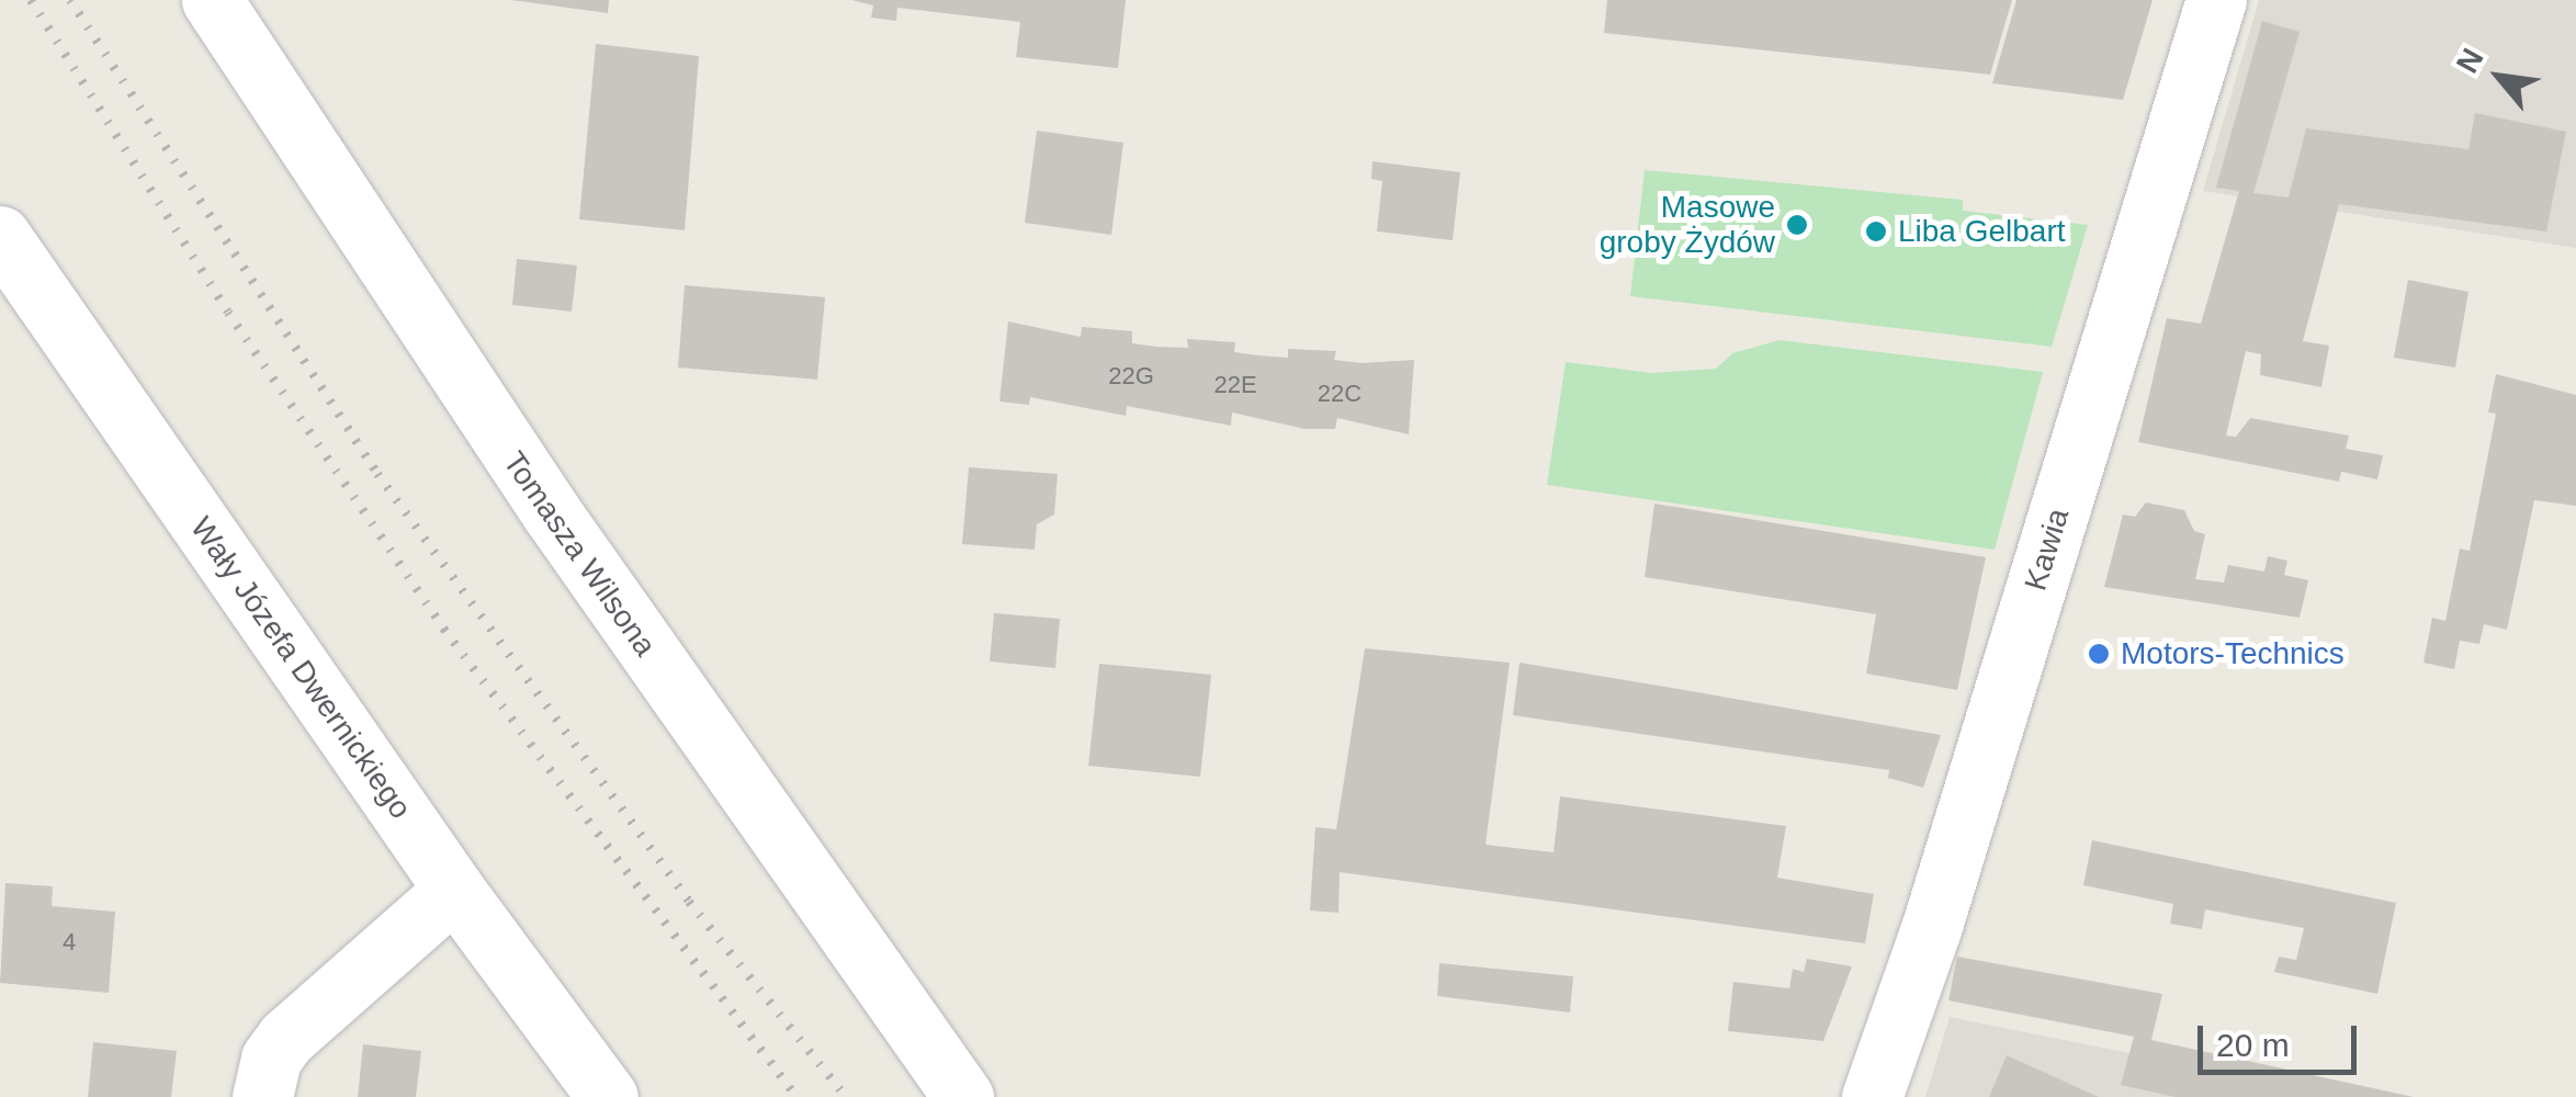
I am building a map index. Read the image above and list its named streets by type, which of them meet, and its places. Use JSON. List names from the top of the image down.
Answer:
{
  "streets": {
    "street": ["Kawia", "Tomasza Wilsona", "Wały Józefa Dwernickiego"]
  },
  "places": ["Masowe groby Żydów", "Liba Gelbart", "Motors-Technics"],
  "house_numbers": [
    "22G",
    "22E",
    "22C",
    "4"
  ],
  "scale_bar": "20 m",
  "north": "top left"
}
